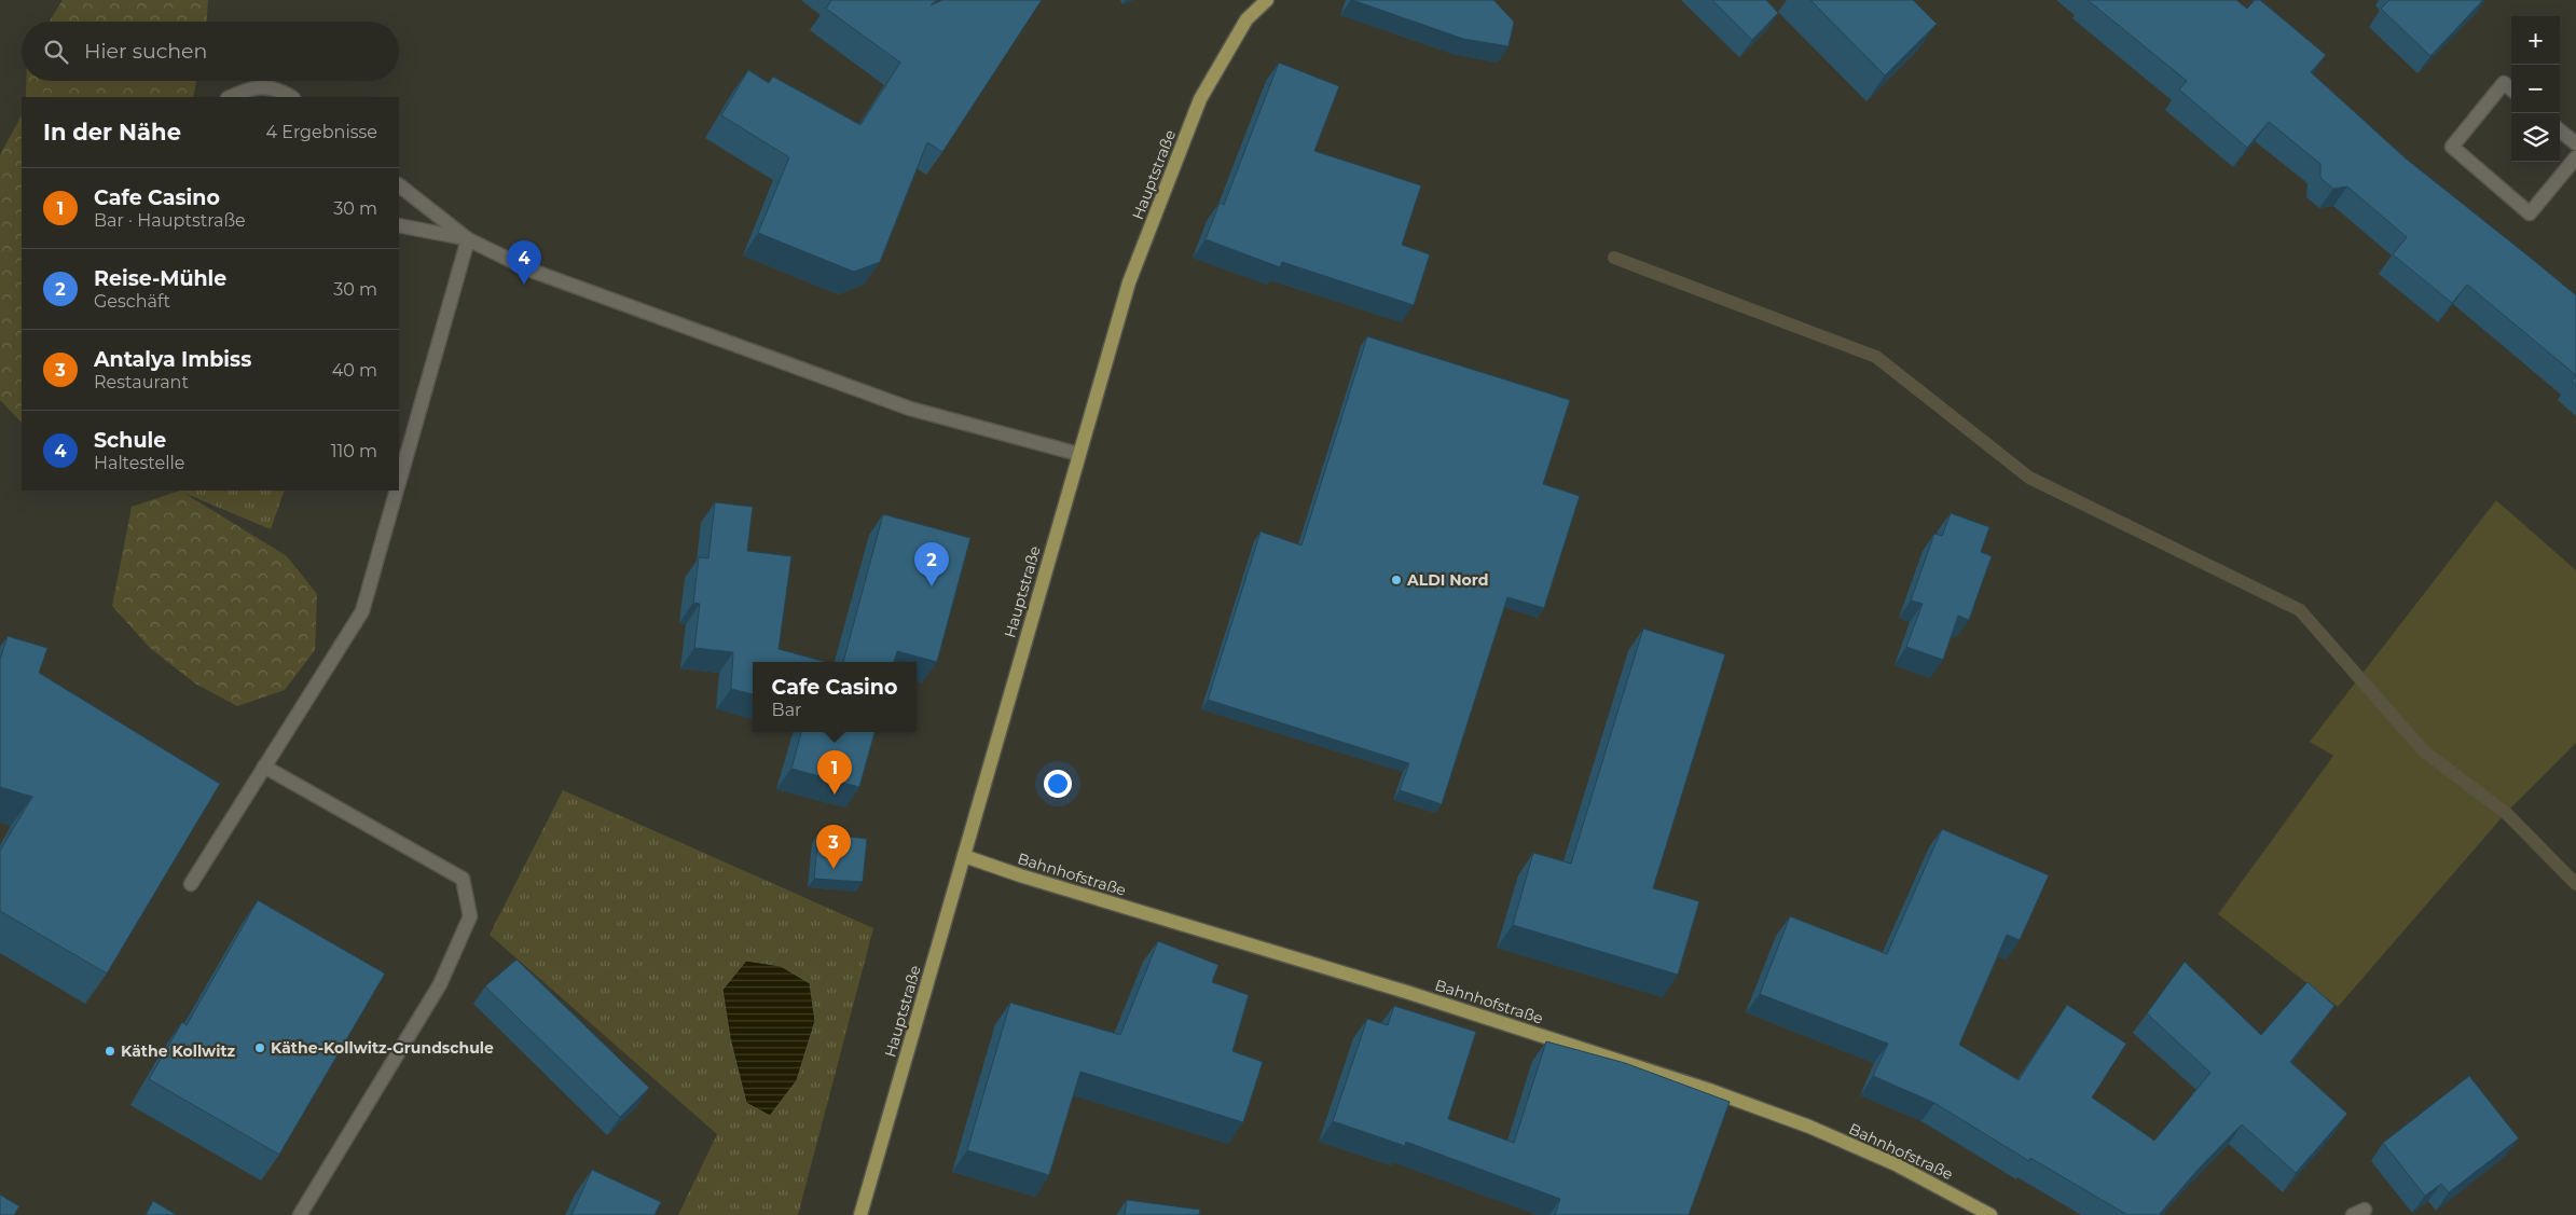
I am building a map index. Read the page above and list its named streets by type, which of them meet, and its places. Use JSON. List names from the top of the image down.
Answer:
{
  "streets": {
    "main road": ["Hauptstraße", "Bahnhofstraße"]
  },
  "crossings": [
    ["Hauptstraße", "Bahnhofstraße"]
  ],
  "places": ["ALDI Nord", "Käthe-Kollwitz-Grundschule", "Käthe Kollwitz"],
  "page": {
    "map_buttons": ["+", "−"],
    "search": "Hier suchen",
    "heading": ["In der Nähe", "4 Ergebnisse"],
    "list": [
      {
        "mark": "1",
        "name": "Cafe Casino",
        "note": "Bar · Hauptstraße",
        "value": "30 m"
      },
      {
        "mark": "2",
        "name": "Reise-Mühle",
        "note": "Geschäft",
        "value": "30 m"
      },
      {
        "mark": "3",
        "name": "Antalya Imbiss",
        "note": "Restaurant",
        "value": "40 m"
      },
      {
        "mark": "4",
        "name": "Schule",
        "note": "Haltestelle",
        "value": "110 m"
      }
    ],
    "pins": [
      "4",
      "2",
      "1",
      "3"
    ],
    "popup": ["Cafe Casino", "Bar"]
  }
}
